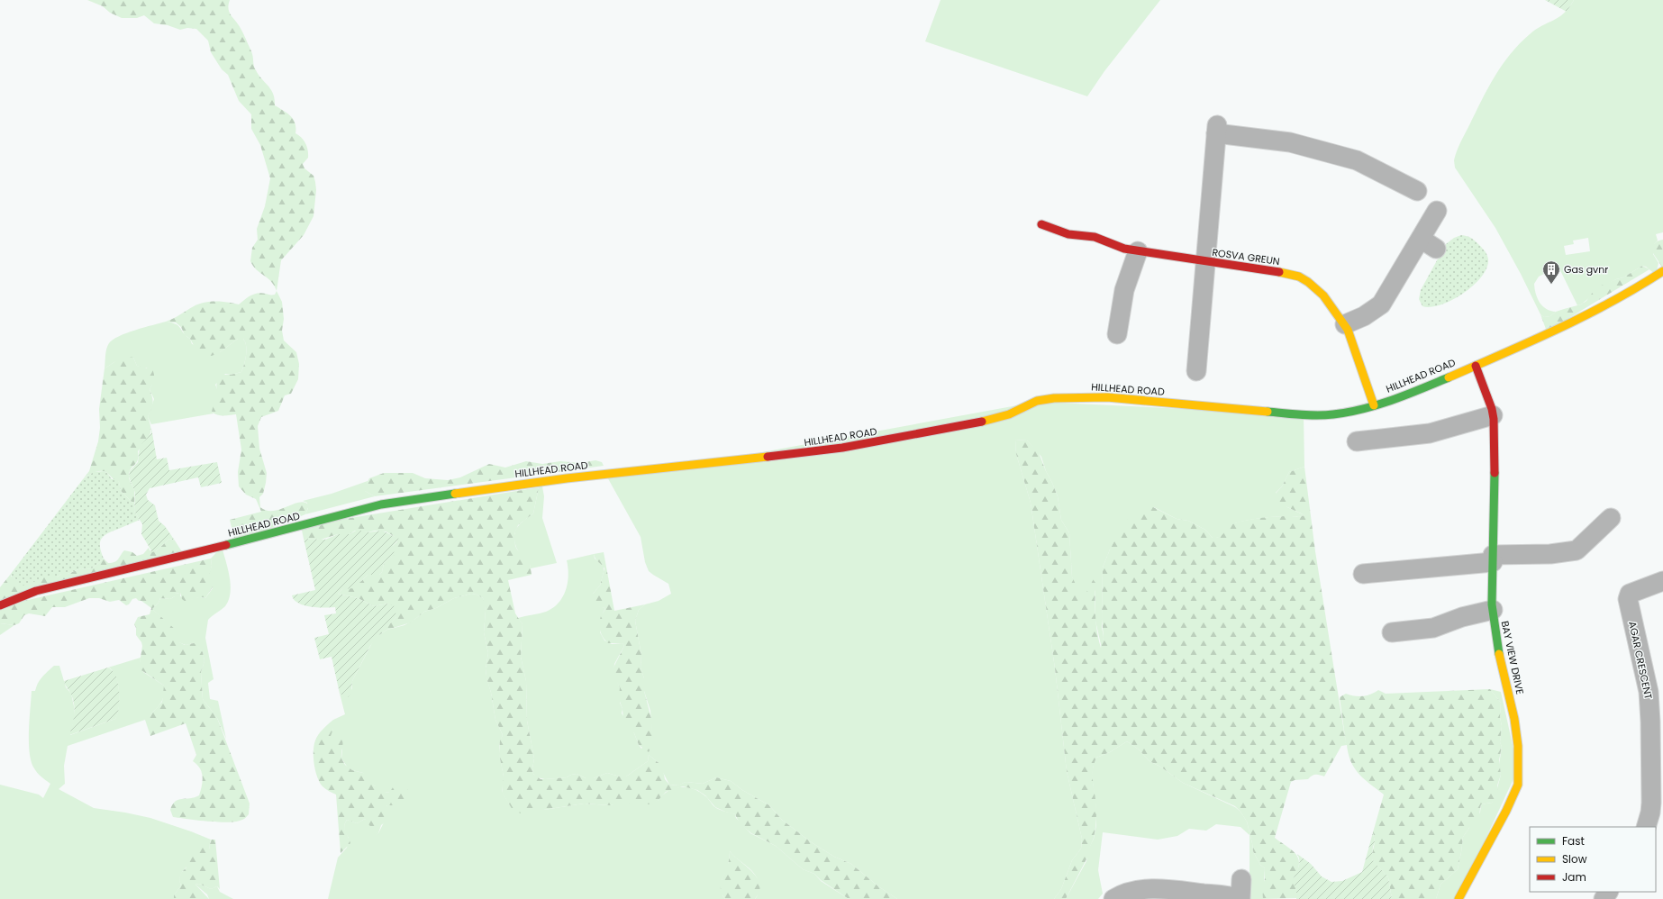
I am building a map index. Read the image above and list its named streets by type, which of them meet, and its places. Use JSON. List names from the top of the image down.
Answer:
{
  "streets": {
    "street": [
      "ROSVA GREUN",
      "HILLHEAD ROAD",
      "BAY VIEW DRIVE",
      "AGAR CRESCENT"
    ]
  },
  "crossings": [
    ["ROSVA GREUN", "HILLHEAD ROAD"],
    ["HILLHEAD ROAD", "BAY VIEW DRIVE"]
  ],
  "places": {
    "building": ["Gas gvnr"]
  },
  "legend": ["Fast", "Slow", "Jam"]
}
